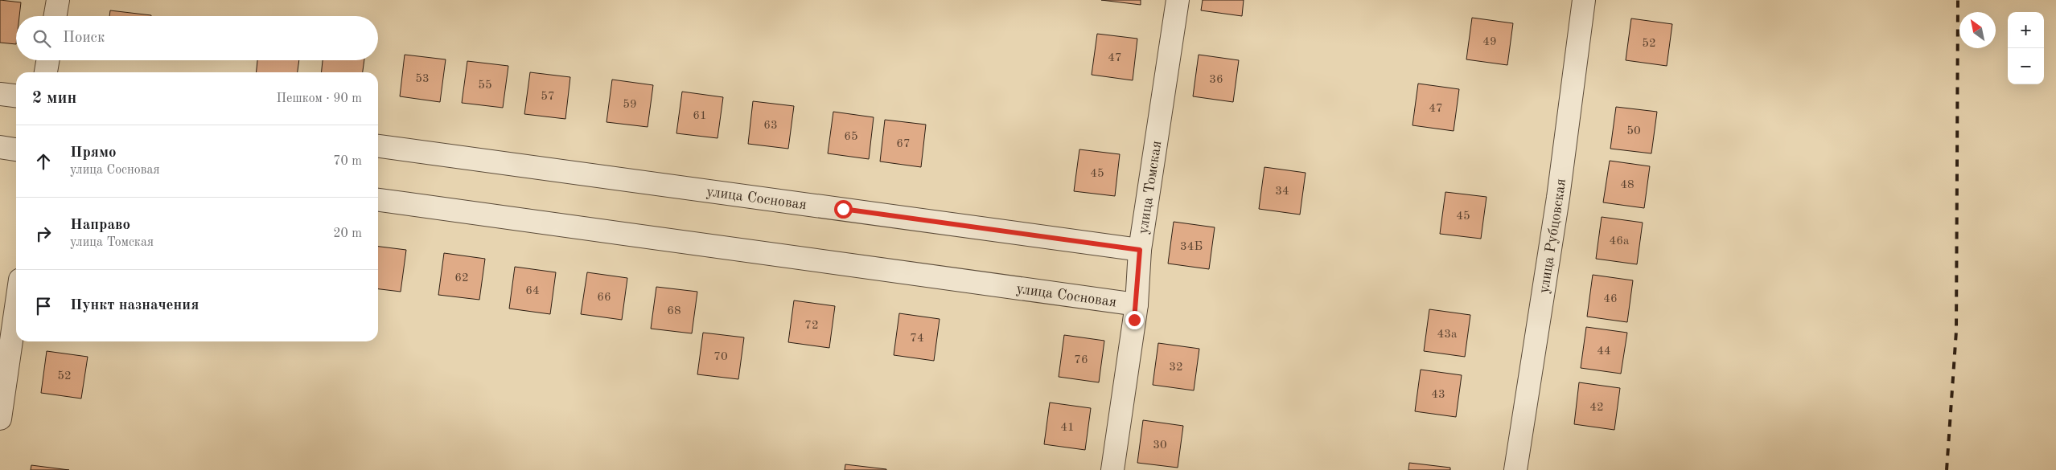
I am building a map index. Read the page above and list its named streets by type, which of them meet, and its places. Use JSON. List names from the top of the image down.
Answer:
{
  "streets": {
    "street": ["улица Томская", "улица Сосновая", "улица Рубцовская"]
  },
  "crossings": [
    ["улица Томская", "улица Сосновая"]
  ],
  "house_numbers": [
    "49",
    "52",
    "47",
    "53",
    "36",
    "55",
    "57",
    "59",
    "47",
    "61",
    "63",
    "50",
    "65",
    "67",
    "45",
    "48",
    "34",
    "45",
    "46а",
    "34Б",
    "62",
    "64",
    "66",
    "46",
    "68",
    "72",
    "43а",
    "74",
    "44",
    "70",
    "76",
    "32",
    "52",
    "43",
    "42",
    "41",
    "30"
  ],
  "north": "top left",
  "page": {
    "map_buttons": ["+", "−"],
    "search": "Поиск",
    "heading": ["2 мин", "Пешком · 90 m"],
    "list": [
      ["Прямо", "улица Сосновая", "70 m"],
      ["Направо", "улица Томская", "20 m"],
      "Пункт назначения"
    ]
  }
}
